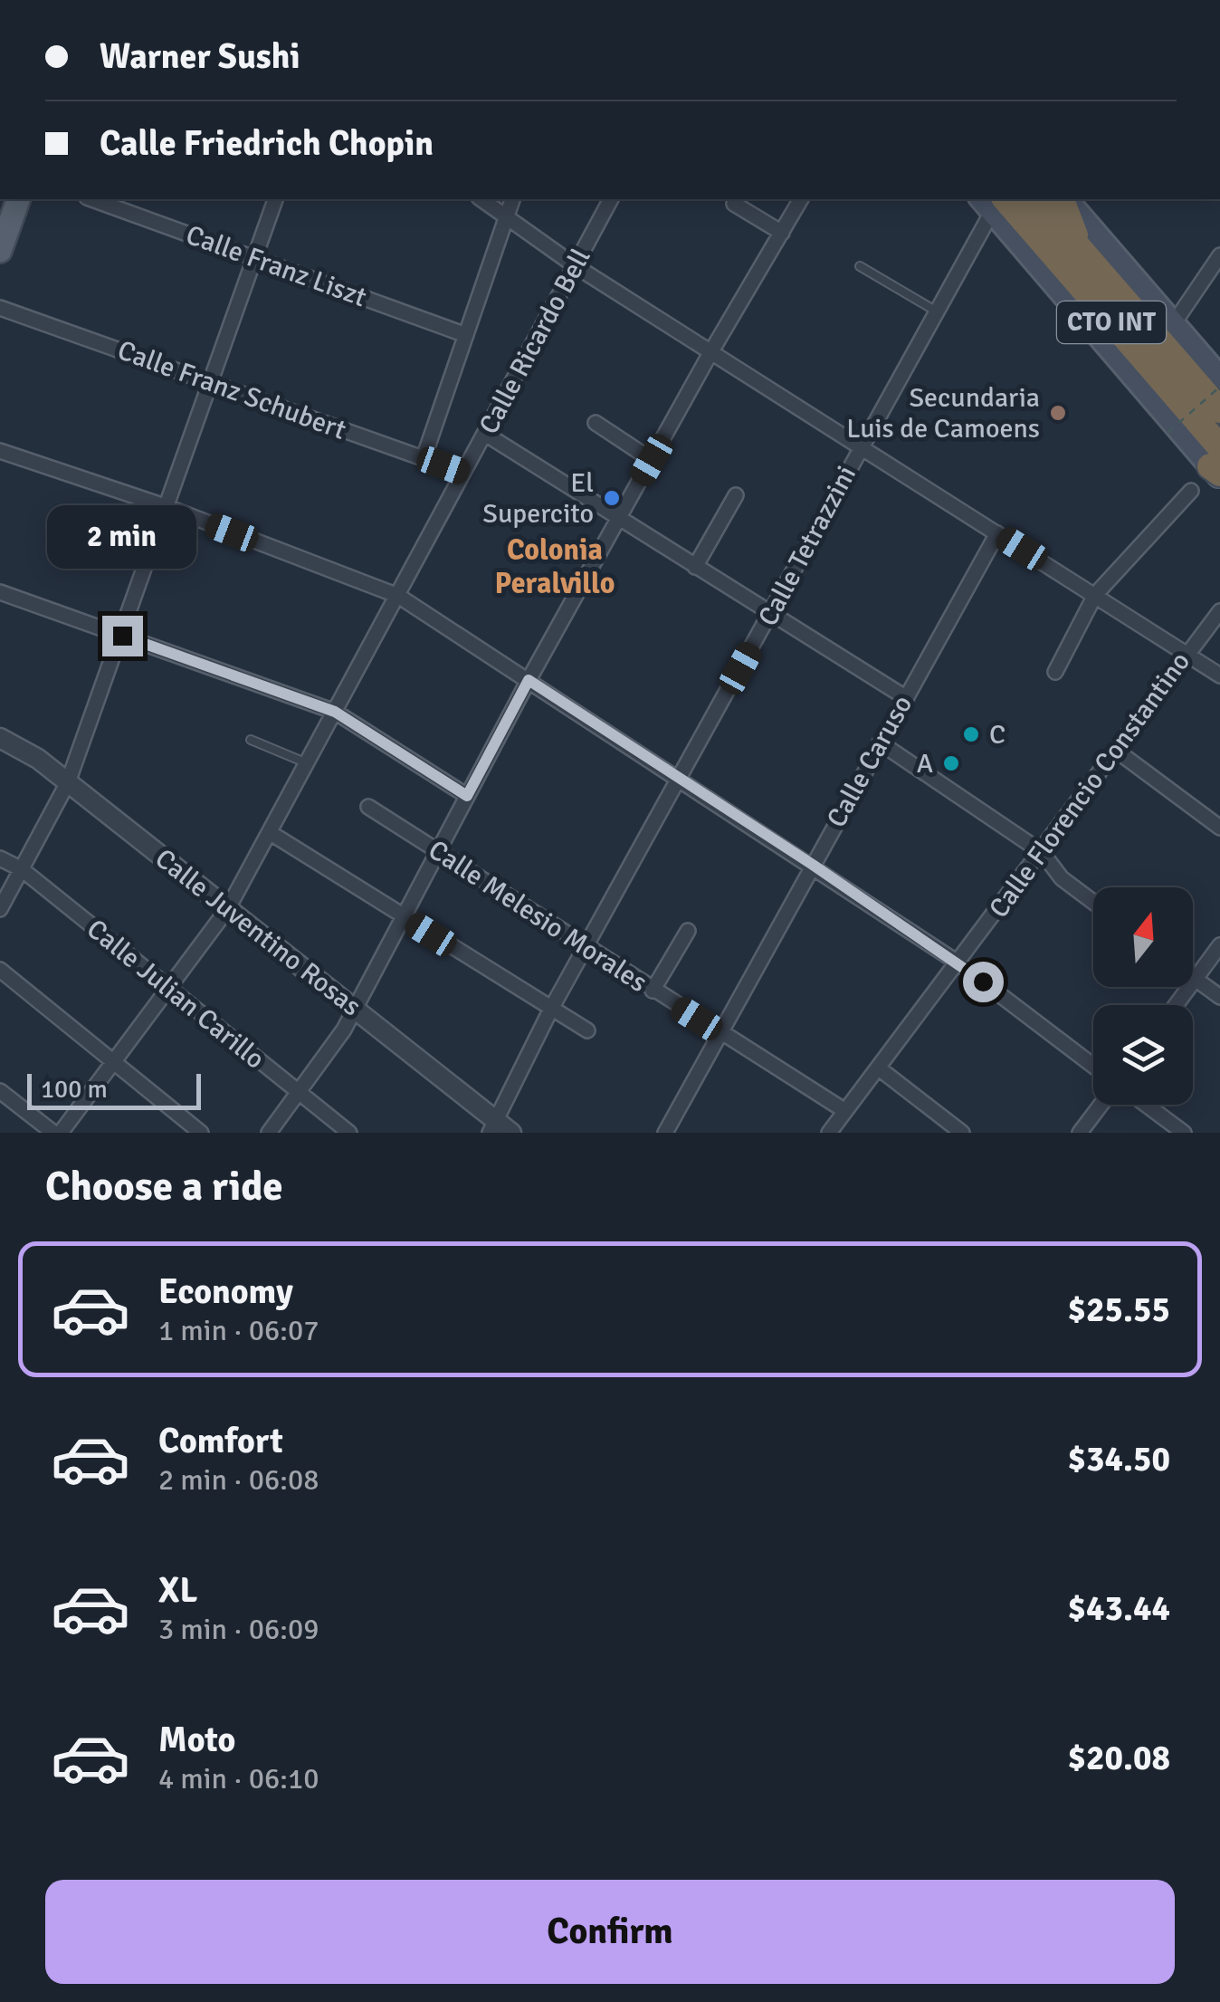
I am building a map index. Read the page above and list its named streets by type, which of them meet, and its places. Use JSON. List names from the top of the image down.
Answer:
{
  "streets": {
    "highway": ["CTO INT"],
    "street": [
      "Calle Franz Liszt",
      "Calle Ricardo Bell",
      "Calle Franz Schubert",
      "Calle Tetrazzini",
      "Calle Caruso",
      "Calle Florencio Constantino",
      "Calle Melesio Morales",
      "Calle Juventino Rosas",
      "Calle Julian Carillo"
    ]
  },
  "crossings": [
    ["CTO INT", "Calle Tetrazzini"],
    ["Calle Ricardo Bell", "Calle Franz Schubert"],
    ["Calle Ricardo Bell", "Calle Juventino Rosas"],
    ["Calle Ricardo Bell", "Calle Julian Carillo"],
    ["Calle Tetrazzini", "Calle Melesio Morales"],
    ["Calle Tetrazzini", "Calle Juventino Rosas"],
    ["Calle Caruso", "Calle Melesio Morales"],
    ["Calle Florencio Constantino", "Calle Melesio Morales"]
  ],
  "districts": ["Colonia Peralvillo"],
  "places": [
    "Secundaria Luis de Camoens",
    "El Supercito",
    "C",
    "A"
  ],
  "scale_bar": "100 m",
  "north": "top",
  "page": {
    "banner": ["Warner Sushi", "Calle Friedrich Chopin"],
    "bubble": "2 min",
    "scale": "100 m",
    "heading": "Choose a ride",
    "list": [
      {
        "name": "Economy",
        "note": "1 min · 06:07",
        "value": "$25.55"
      },
      {
        "name": "Comfort",
        "note": "2 min · 06:08",
        "value": "$34.50"
      },
      {
        "name": "XL",
        "note": "3 min · 06:09",
        "value": "$43.44"
      },
      {
        "name": "Moto",
        "note": "4 min · 06:10",
        "value": "$20.08"
      }
    ],
    "buttons": "Confirm"
  }
}
